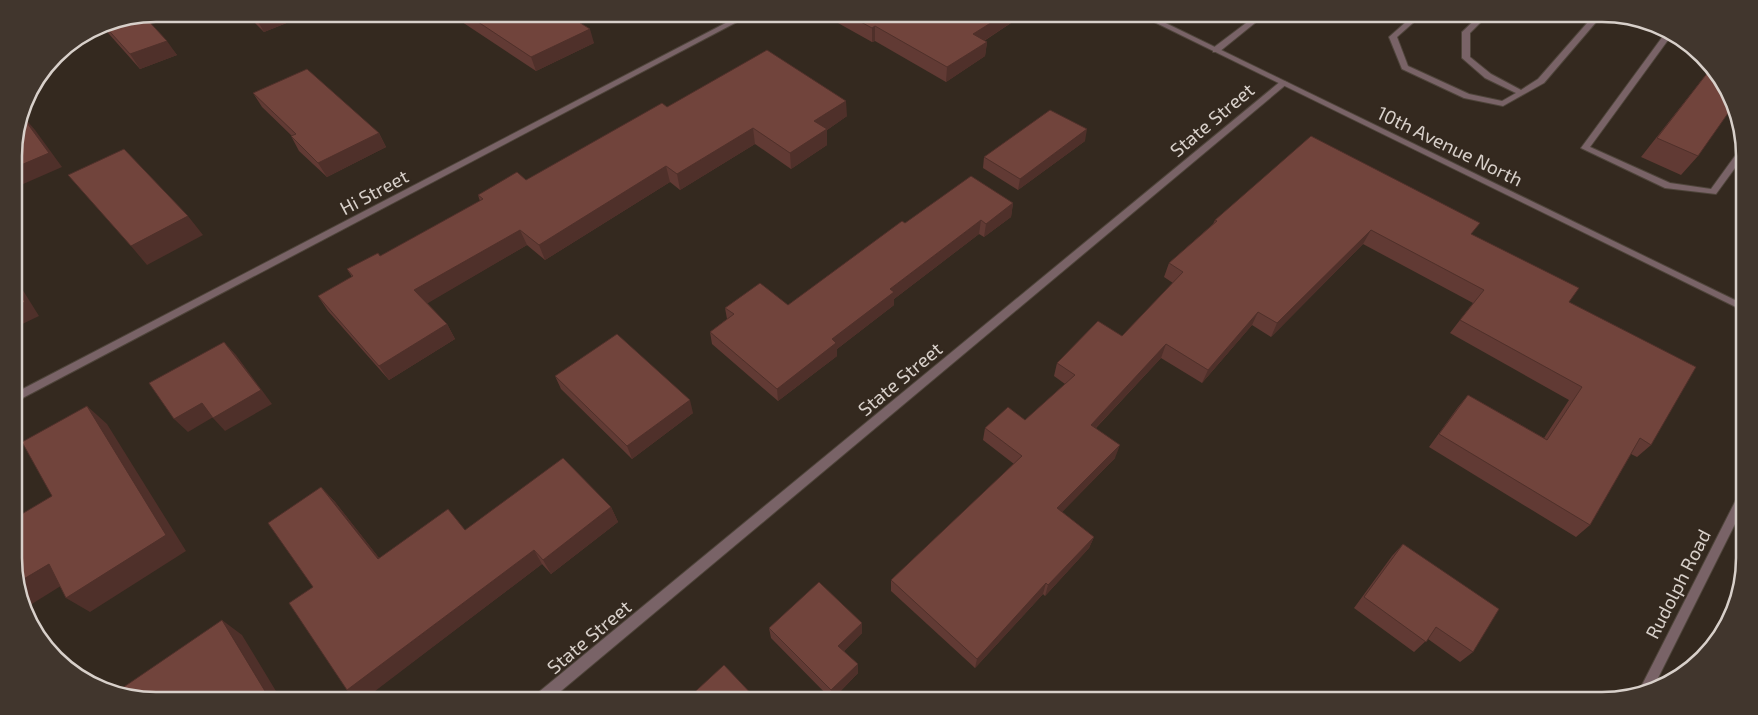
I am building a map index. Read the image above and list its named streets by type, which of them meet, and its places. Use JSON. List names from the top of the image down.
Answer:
{
  "streets": {
    "street": [
      "State Street",
      "10th Avenue North",
      "Hi Street",
      "Rudolph Road"
    ]
  },
  "crossings": [
    ["State Street", "10th Avenue North"]
  ]
}
